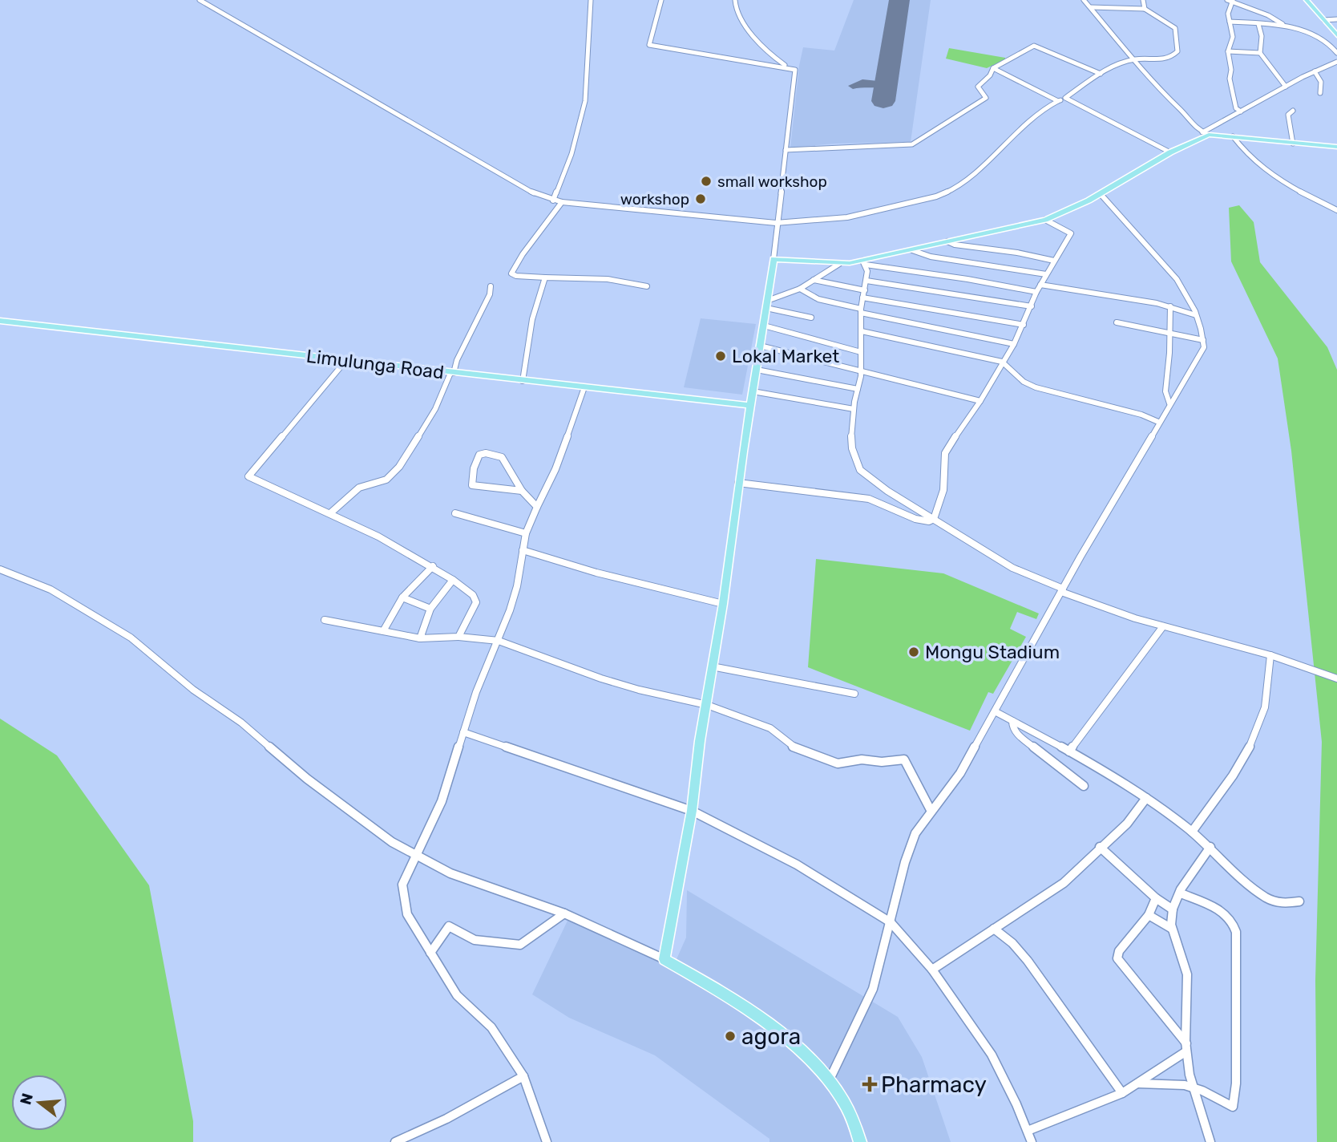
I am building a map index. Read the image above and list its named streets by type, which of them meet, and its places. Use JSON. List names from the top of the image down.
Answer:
{
  "streets": {
    "main road": ["Limulunga Road"]
  },
  "places": {
    "other": [
      "small workshop",
      "workshop",
      "Lokal Market",
      "Mongu Stadium",
      "agora"
    ],
    "health": ["Pharmacy"]
  },
  "north": "left"
}
